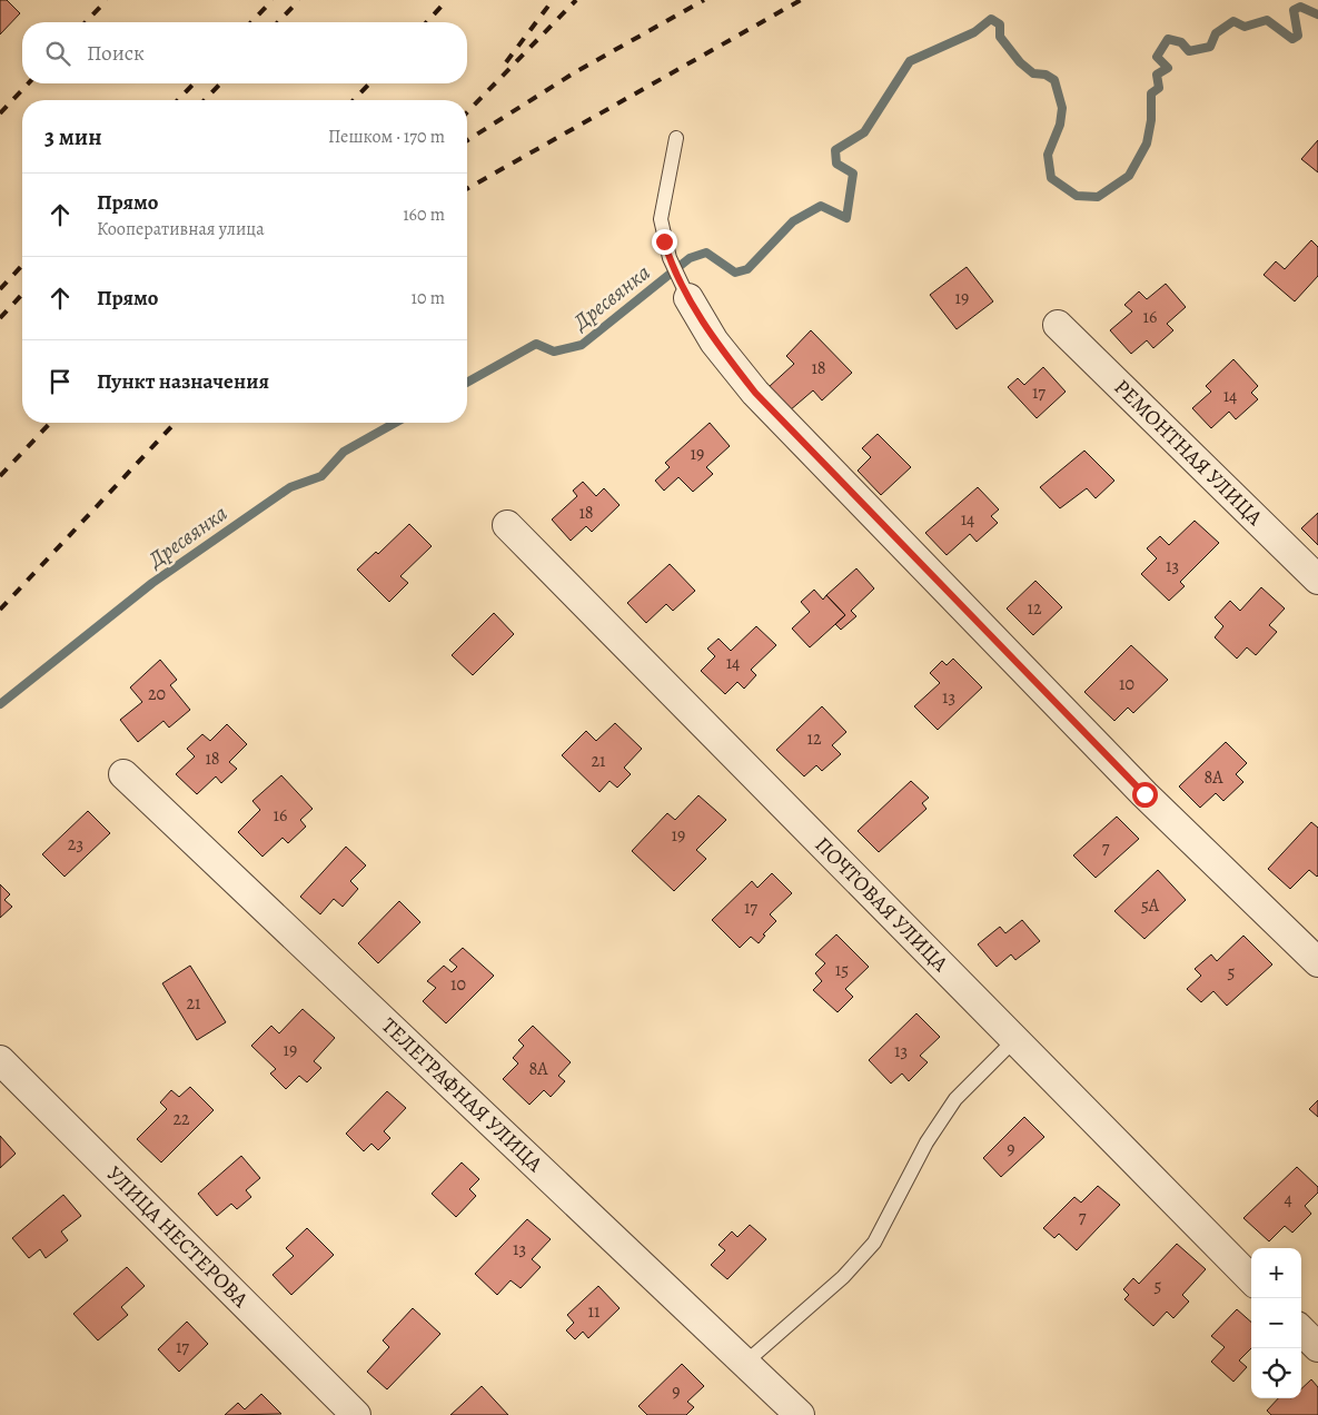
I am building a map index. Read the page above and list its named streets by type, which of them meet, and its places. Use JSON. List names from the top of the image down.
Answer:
{
  "streets": {
    "street": [
      "РЕМОНТНАЯ УЛИЦА",
      "ПОЧТОВАЯ УЛИЦА",
      "ТЕЛЕГРАФНАЯ УЛИЦА",
      "УЛИЦА НЕСТЕРОВА"
    ]
  },
  "water": ["Дресвянка"],
  "house_numbers": [
    "19",
    "16",
    "18",
    "17",
    "14",
    "19",
    "18",
    "14",
    "13",
    "12",
    "14",
    "10",
    "20",
    "13",
    "12",
    "18",
    "21",
    "8А",
    "16",
    "19",
    "23",
    "7",
    "5А",
    "17",
    "15",
    "5",
    "10",
    "21",
    "19",
    "13",
    "8А",
    "22",
    "9",
    "4",
    "7",
    "13",
    "5",
    "11",
    "17",
    "9"
  ],
  "page": {
    "search": "Поиск",
    "heading": ["3 мин", "Пешком · 170 m"],
    "list": [
      ["Прямо", "Кооперативная улица", "160 m"],
      ["Прямо", "10 m"],
      "Пункт назначения"
    ],
    "map_buttons": ["+", "−"]
  }
}
